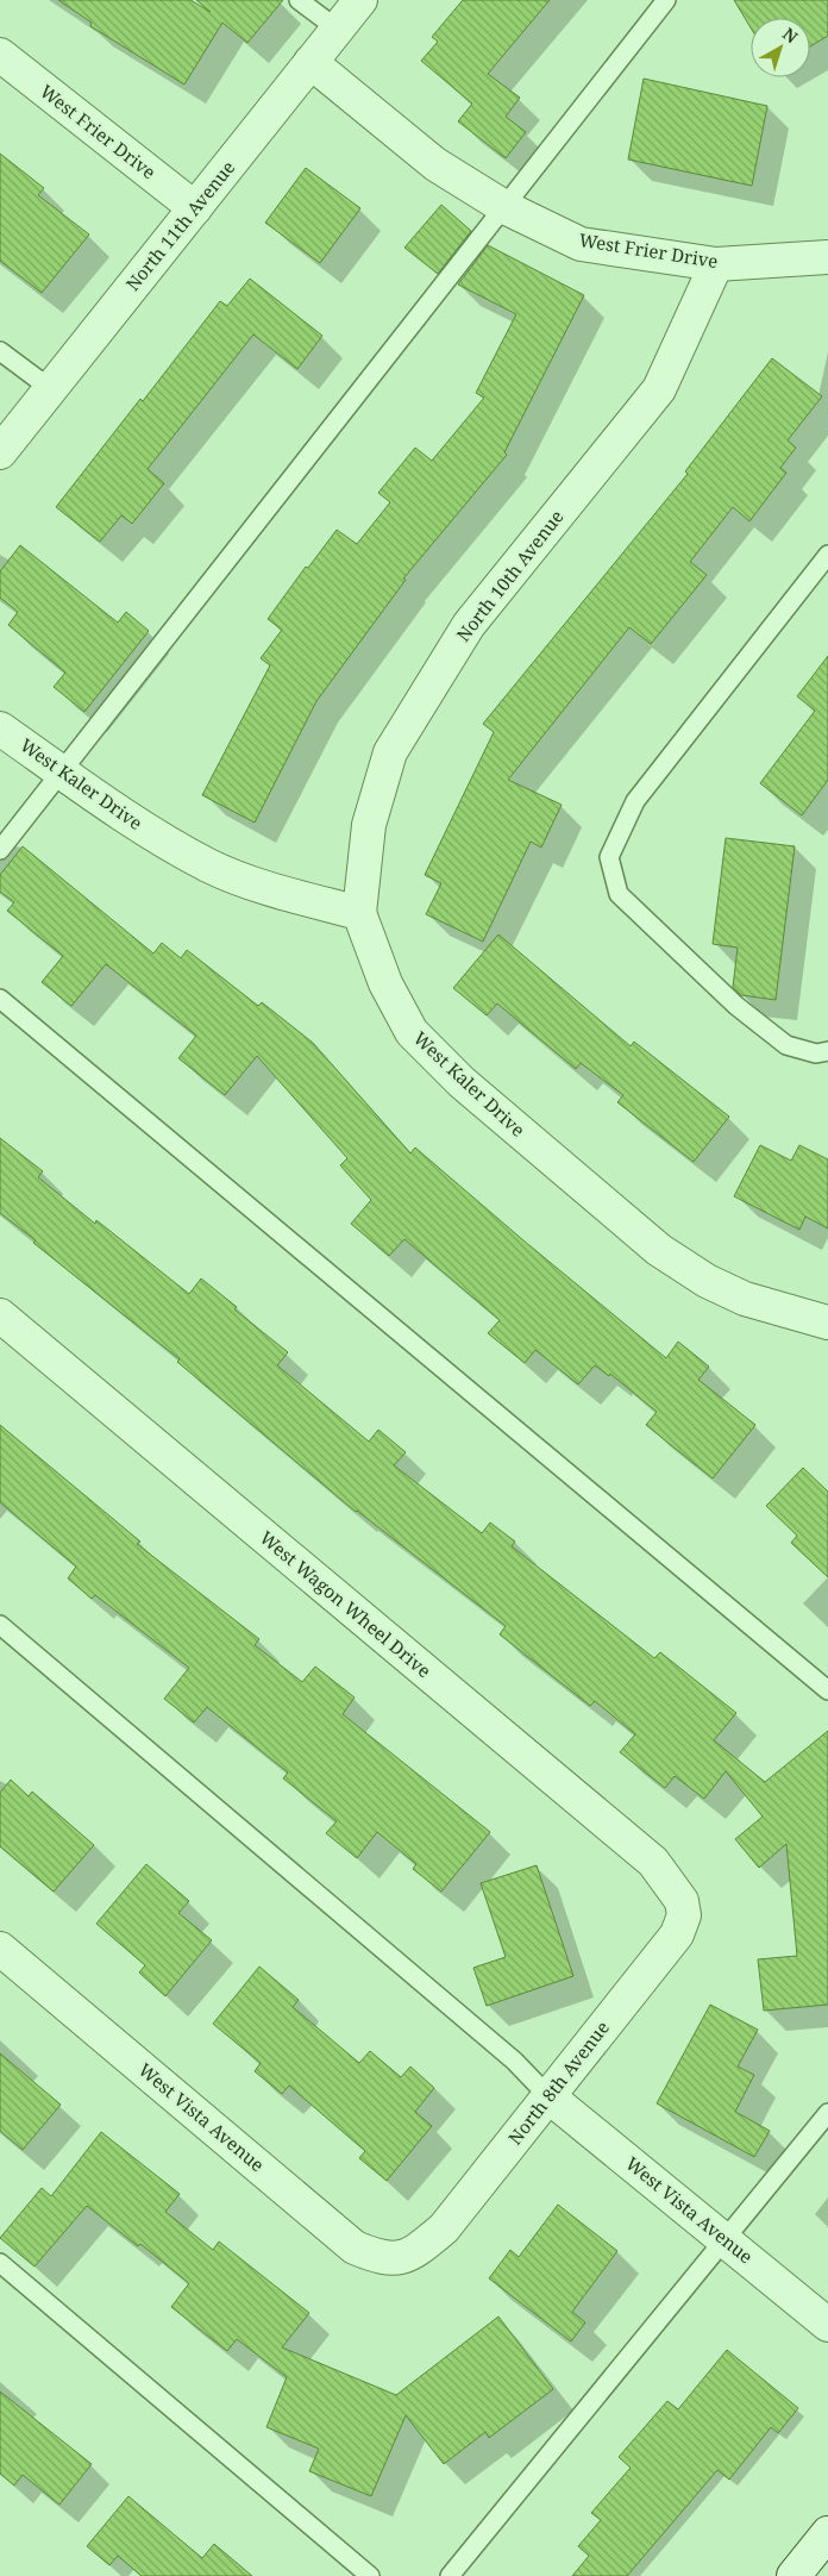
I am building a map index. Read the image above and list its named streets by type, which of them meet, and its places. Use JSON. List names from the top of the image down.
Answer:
{
  "streets": {
    "street": [
      "West Frier Drive",
      "North 11th Avenue",
      "North 10th Avenue",
      "West Kaler Drive",
      "West Wagon Wheel Drive",
      "North 8th Avenue",
      "West Vista Avenue"
    ]
  },
  "crossings": [
    ["West Frier Drive", "North 11th Avenue"],
    ["West Frier Drive", "North 10th Avenue"],
    ["North 10th Avenue", "West Kaler Drive"],
    ["West Wagon Wheel Drive", "North 8th Avenue"],
    ["North 8th Avenue", "West Vista Avenue"]
  ],
  "north": "top right"
}
